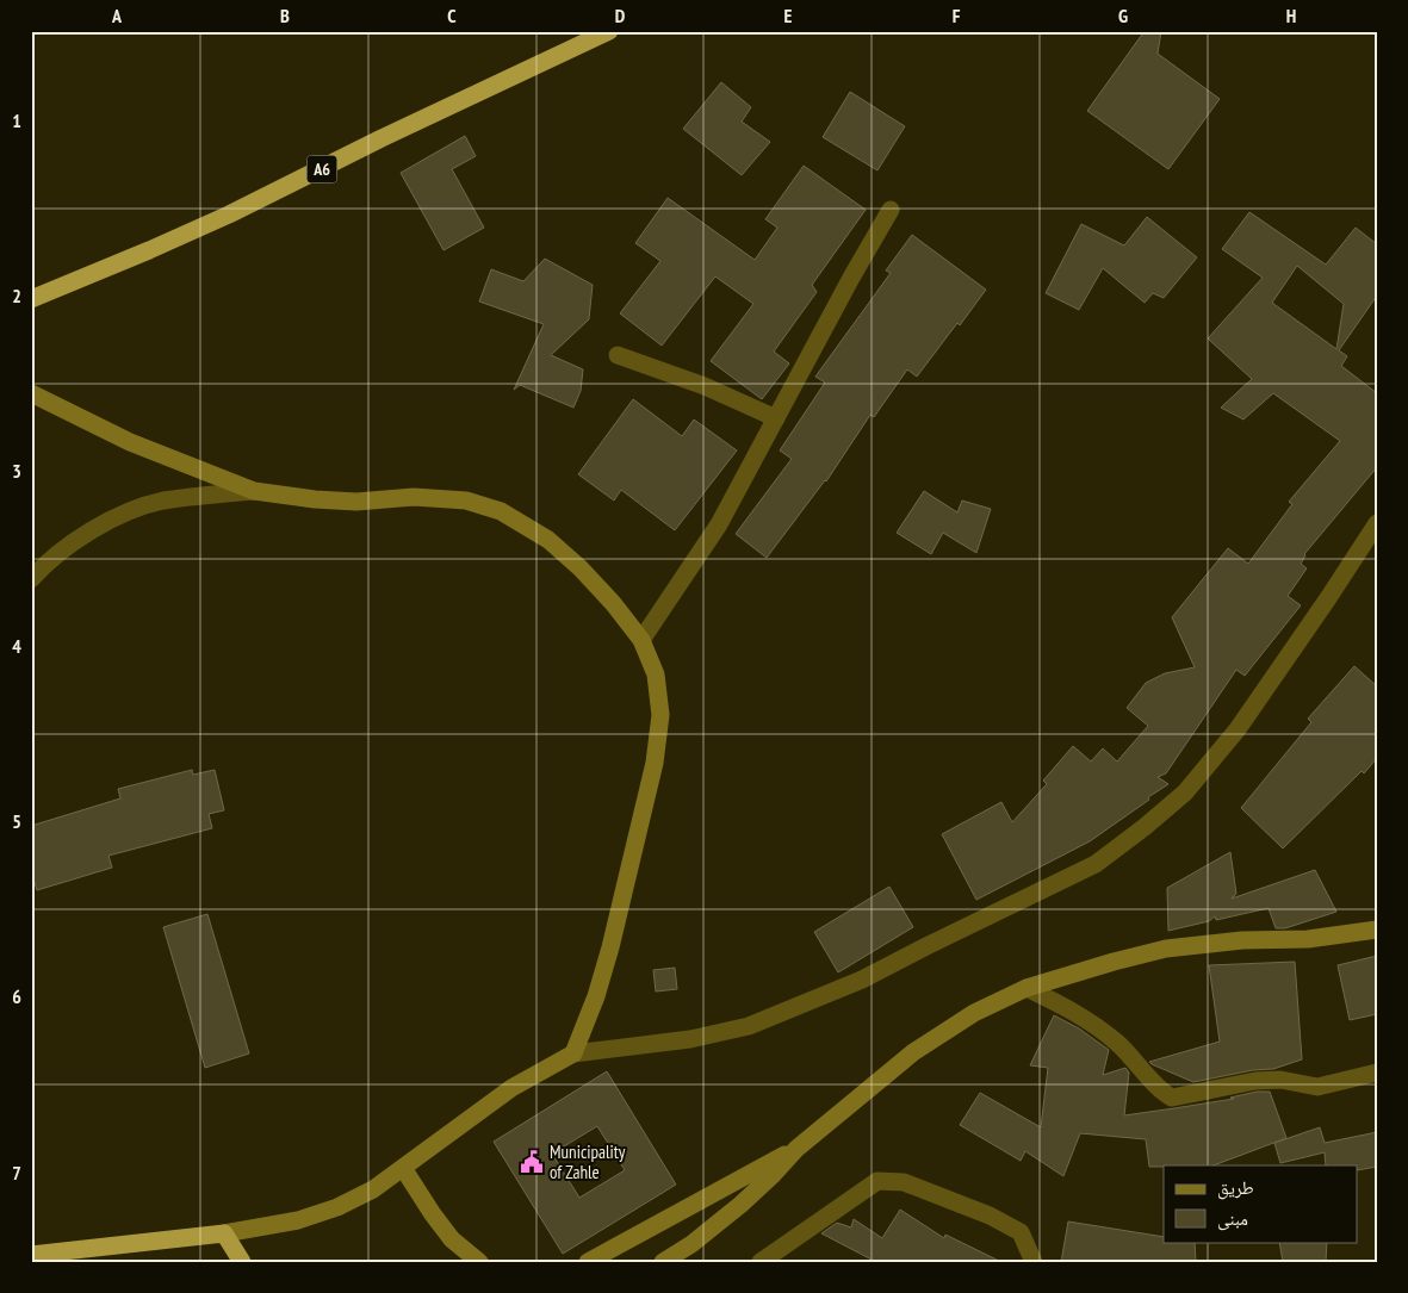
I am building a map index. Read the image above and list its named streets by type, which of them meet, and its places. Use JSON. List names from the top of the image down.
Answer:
{
  "streets": {
    "highway": ["A6"]
  },
  "places": {
    "public building": ["Municipality of Zahle"]
  },
  "legend": ["طريق", "مبنى"],
  "grid": {
    "columns": [
      "A",
      "B",
      "C",
      "D",
      "E",
      "F",
      "G",
      "H"
    ],
    "rows": [
      "1",
      "2",
      "3",
      "4",
      "5",
      "6",
      "7"
    ]
  }
}
